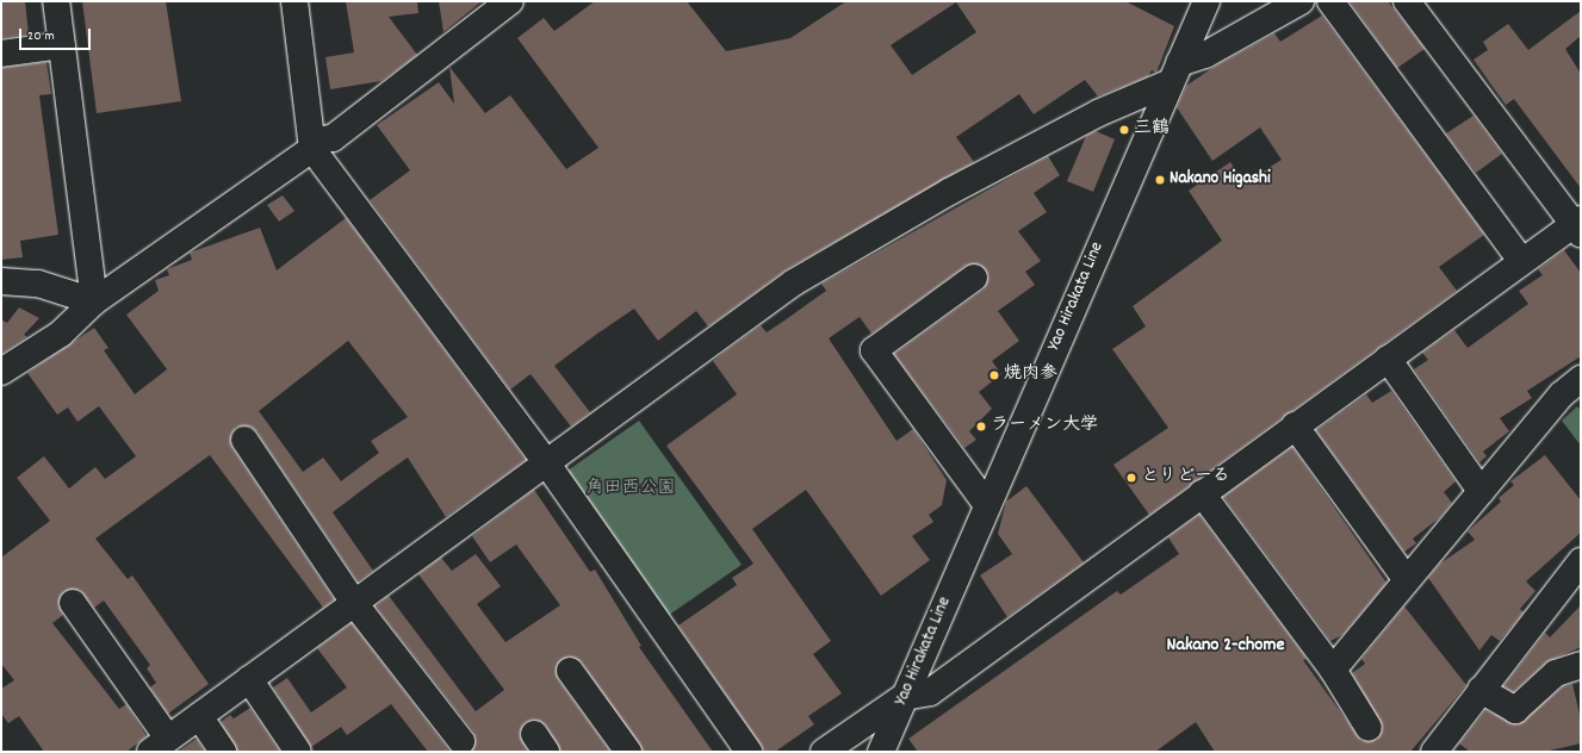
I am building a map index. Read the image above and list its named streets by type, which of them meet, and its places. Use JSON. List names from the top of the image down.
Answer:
{
  "streets": {
    "street": ["Yao Hirakata Line"]
  },
  "districts": ["Nakano 2-chome"],
  "parks": ["角田西公園"],
  "places": [
    "三鶴",
    "Nakano Higashi",
    "焼肉参",
    "ラーメン大学",
    "とりどーる"
  ],
  "scale_bar": "20 m"
}
